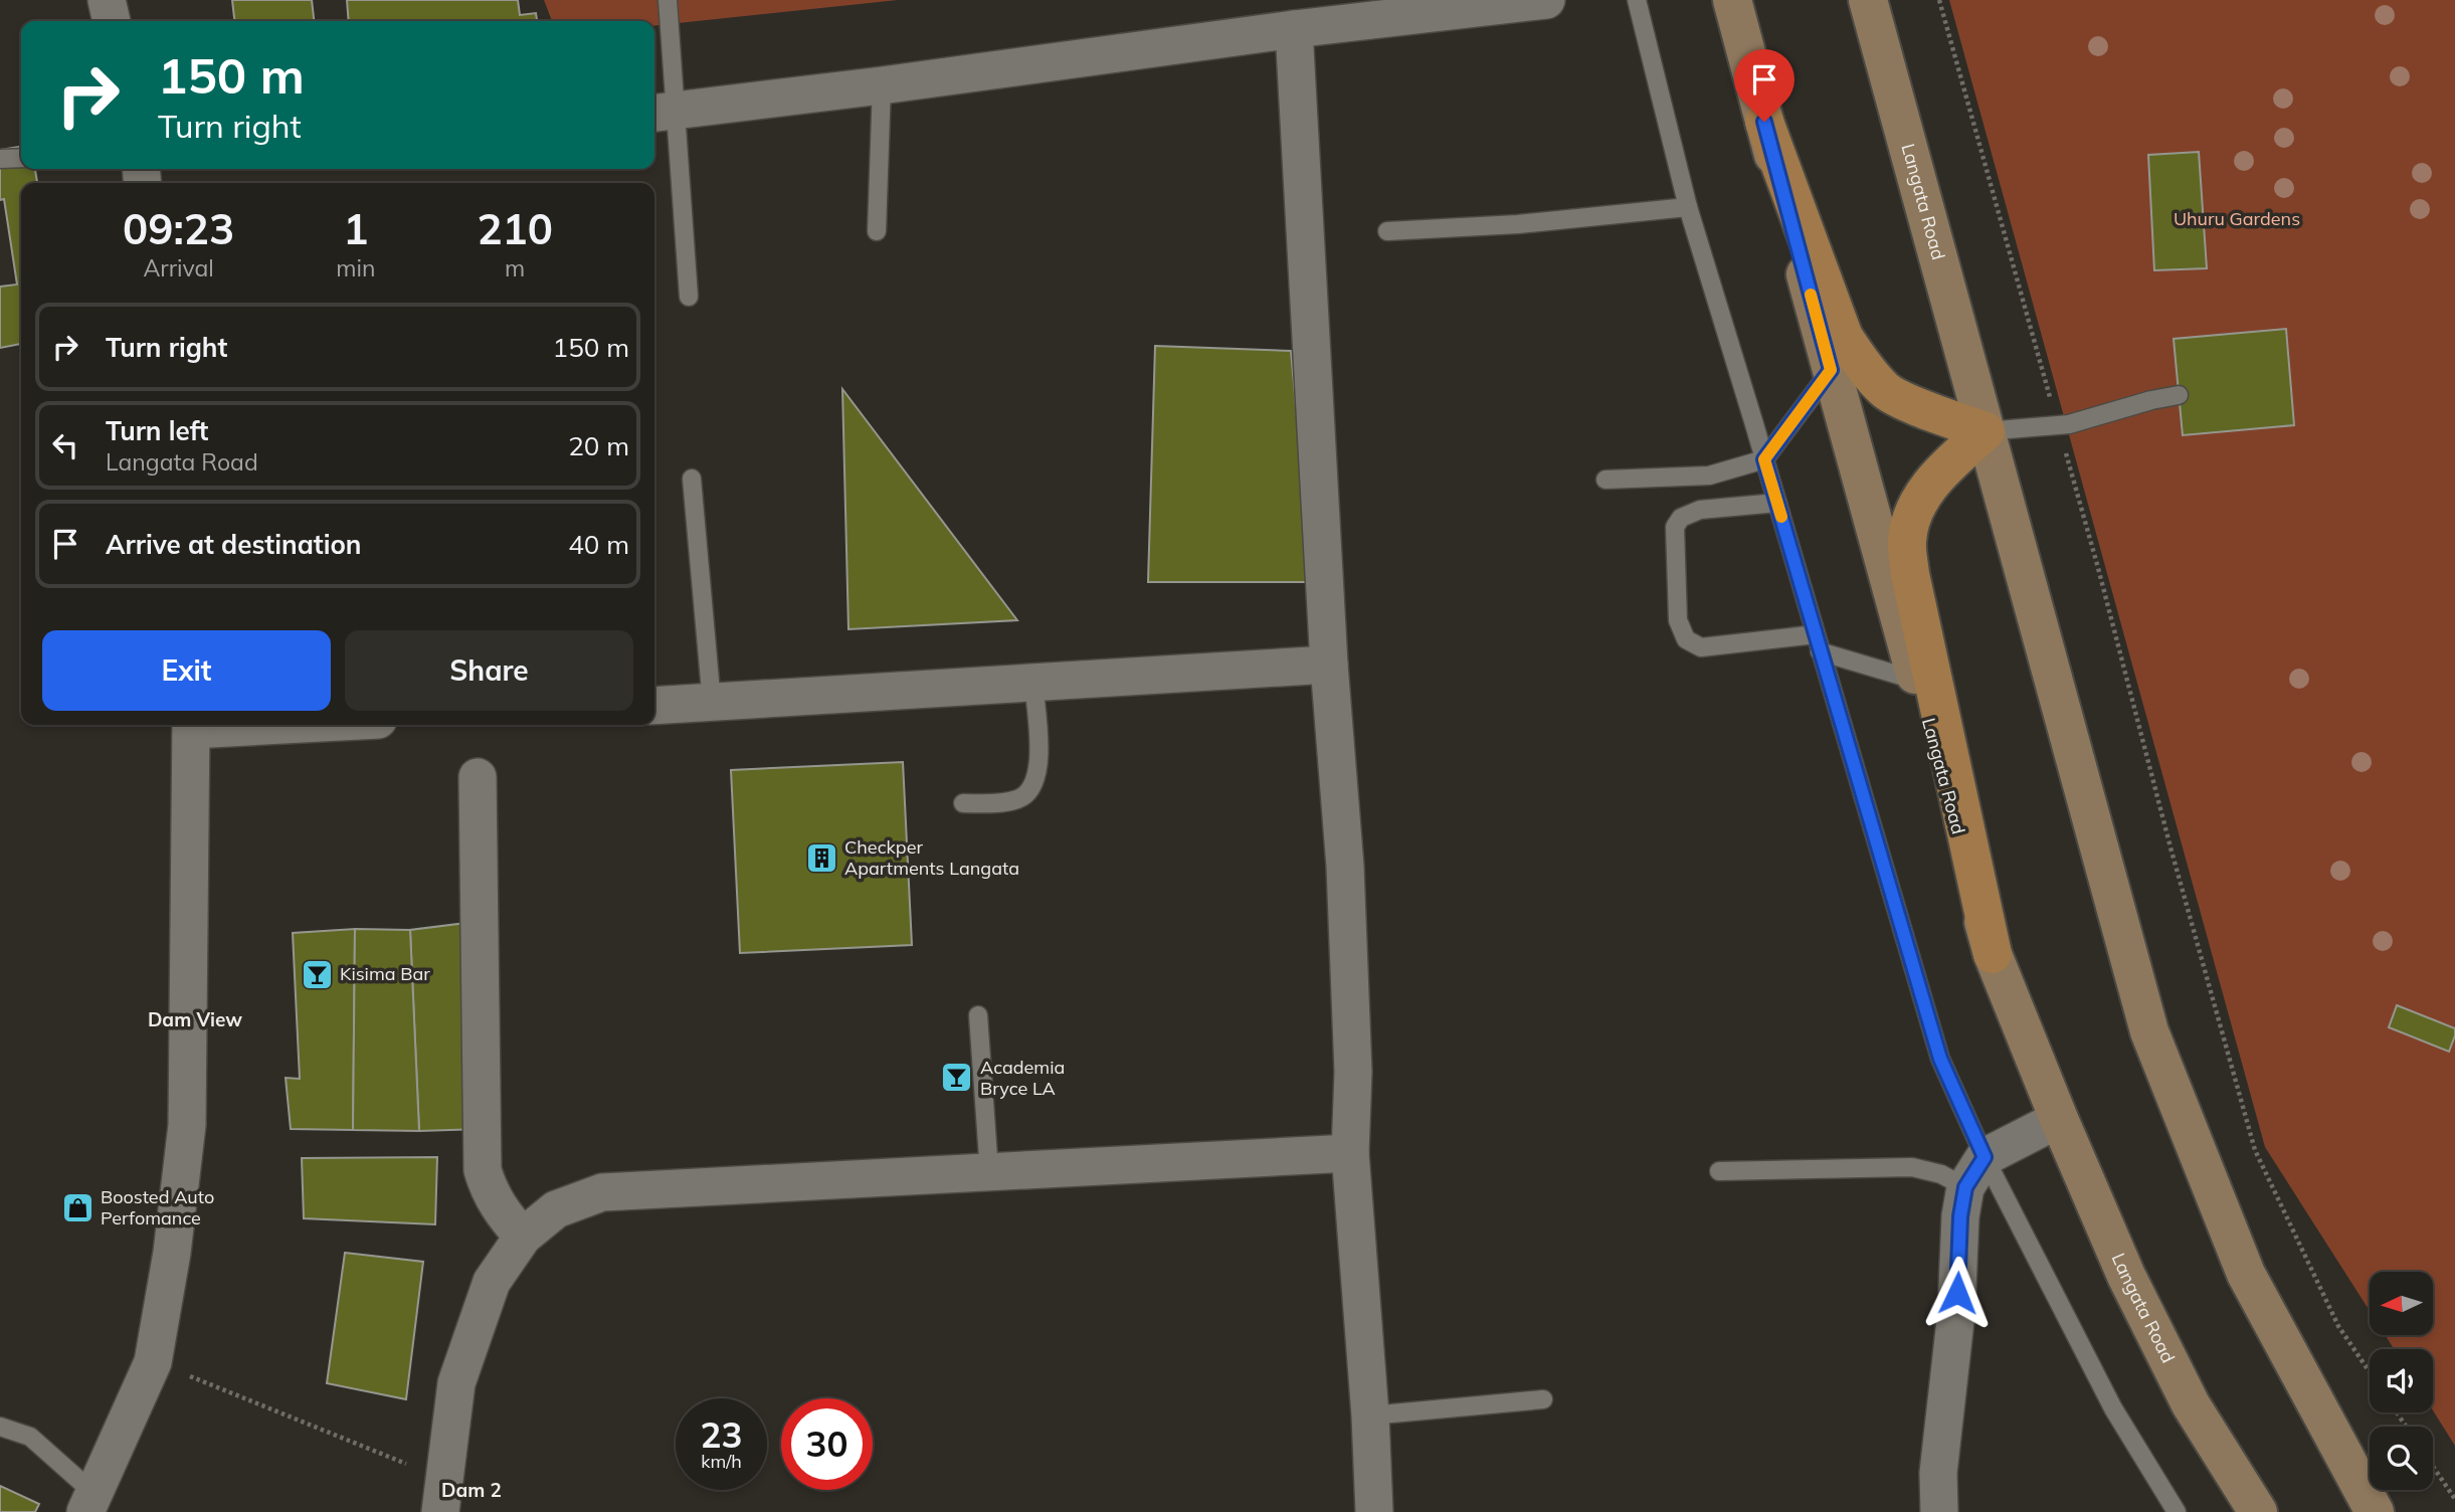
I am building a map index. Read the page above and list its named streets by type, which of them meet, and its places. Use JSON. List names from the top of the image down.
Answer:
{
  "streets": {
    "main road": ["Langata Road"]
  },
  "districts": ["Dam View", "Dam 2"],
  "parks": ["Uhuru Gardens"],
  "places": {
    "building": ["Checkper Apartments Langata"],
    "bar": ["Kisima Bar", "Academia Bryce LA"],
    "shop": ["Boosted Auto Perfomance"]
  },
  "north": "left",
  "page": {
    "turn": ["150 m", "Turn right"],
    "eta": [
      "09:23",
      "Arrival",
      "1",
      "min",
      "210",
      "m"
    ],
    "list": [
      {
        "name": "Turn right",
        "value": "150 m"
      },
      {
        "name": "Turn left",
        "note": "Langata Road",
        "value": "20 m"
      },
      {
        "name": "Arrive at destination",
        "value": "40 m"
      }
    ],
    "buttons": ["Exit", "Share"],
    "speed": "23 km/h",
    "limit": "30"
  }
}
